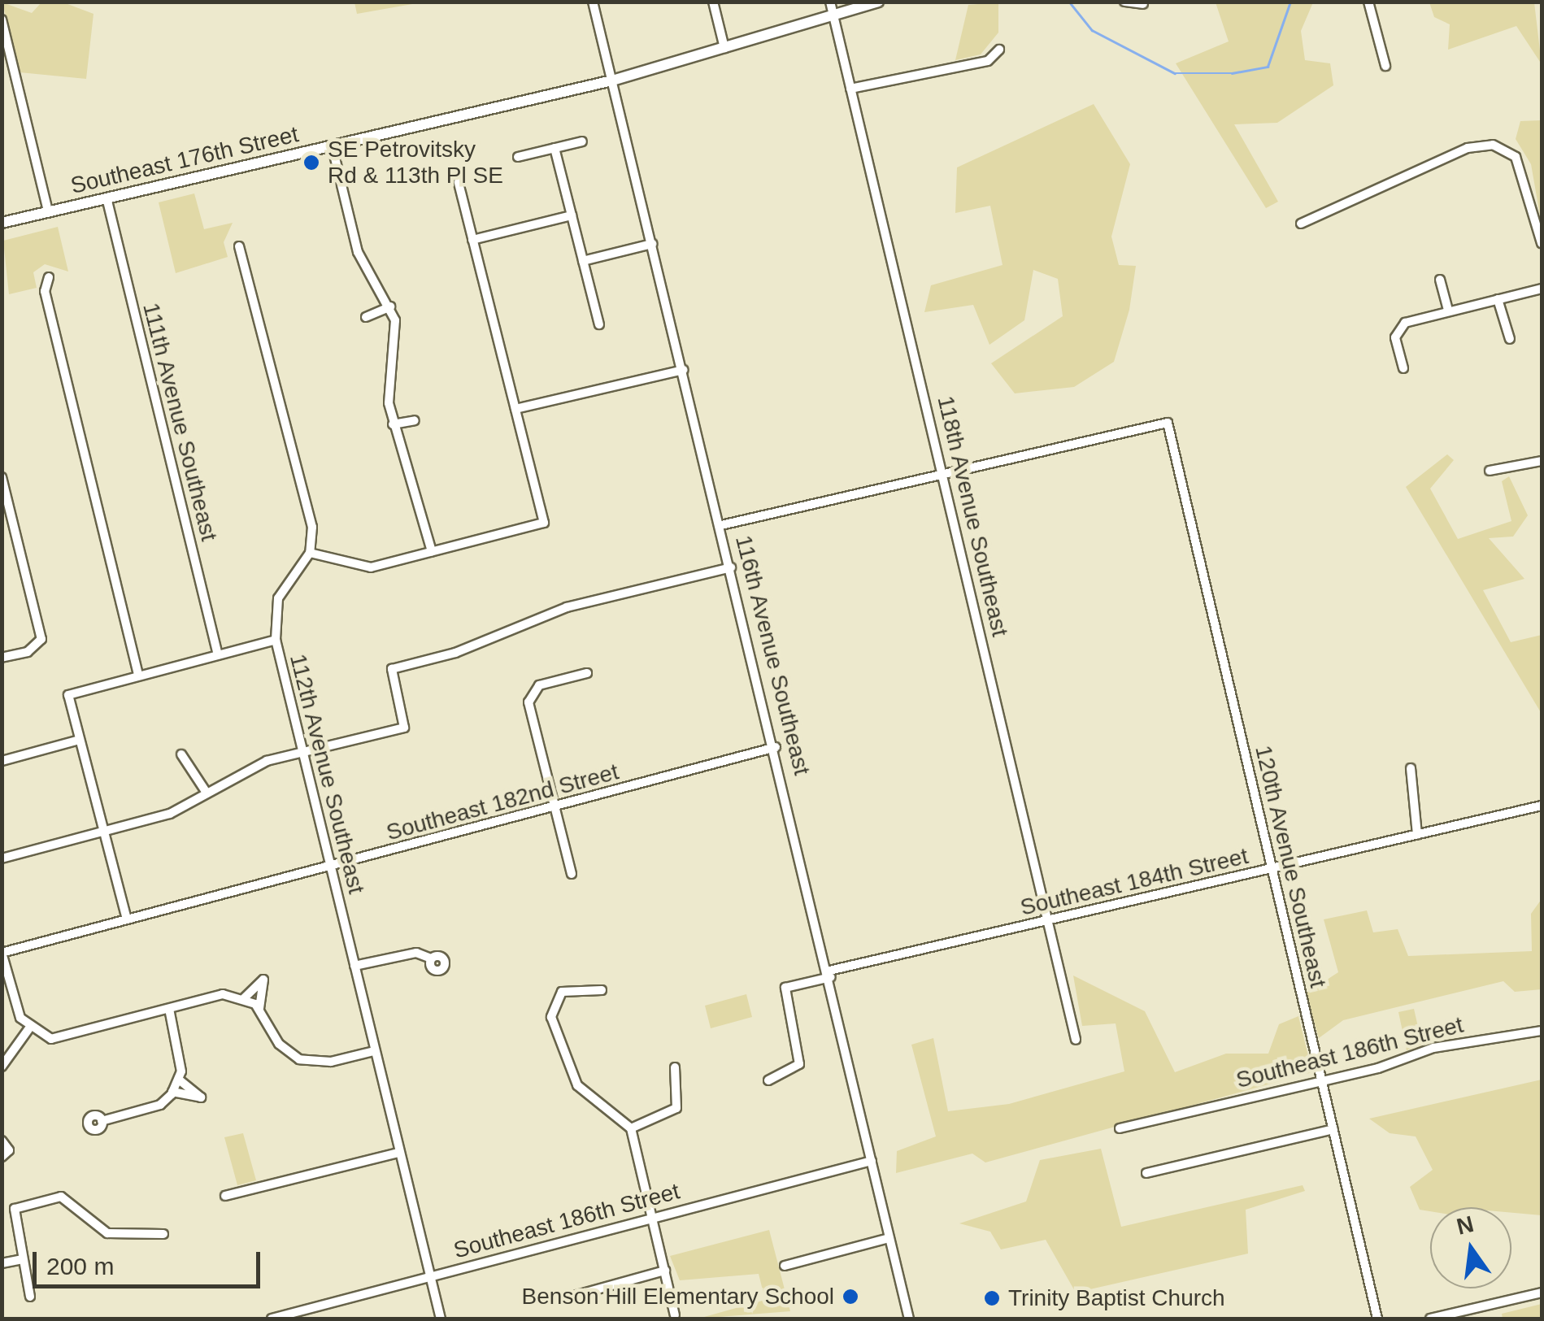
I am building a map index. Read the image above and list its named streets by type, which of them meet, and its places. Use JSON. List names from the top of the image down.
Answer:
{
  "streets": {
    "main road": ["Southeast 176th Street"],
    "street": [
      "111th Avenue Southeast",
      "118th Avenue Southeast",
      "116th Avenue Southeast",
      "112th Avenue Southeast",
      "Southeast 182nd Street",
      "120th Avenue Southeast",
      "Southeast 184th Street",
      "Southeast 186th Street"
    ]
  },
  "crossings": [
    ["Southeast 176th Street", "111th Avenue Southeast"],
    ["Southeast 176th Street", "118th Avenue Southeast"],
    ["Southeast 176th Street", "116th Avenue Southeast"],
    ["118th Avenue Southeast", "120th Avenue Southeast"],
    ["118th Avenue Southeast", "Southeast 184th Street"],
    ["116th Avenue Southeast", "Southeast 182nd Street"],
    ["116th Avenue Southeast", "Southeast 184th Street"],
    ["116th Avenue Southeast", "Southeast 186th Street"],
    ["112th Avenue Southeast", "Southeast 182nd Street"],
    ["112th Avenue Southeast", "Southeast 186th Street"],
    ["120th Avenue Southeast", "Southeast 184th Street"],
    ["120th Avenue Southeast", "Southeast 186th Street"]
  ],
  "places": ["SE Petrovitsky Rd & 113th Pl SE", "Benson Hill Elementary School", "Trinity Baptist Church"],
  "scale_bar": "200 m",
  "north": "top"
}
